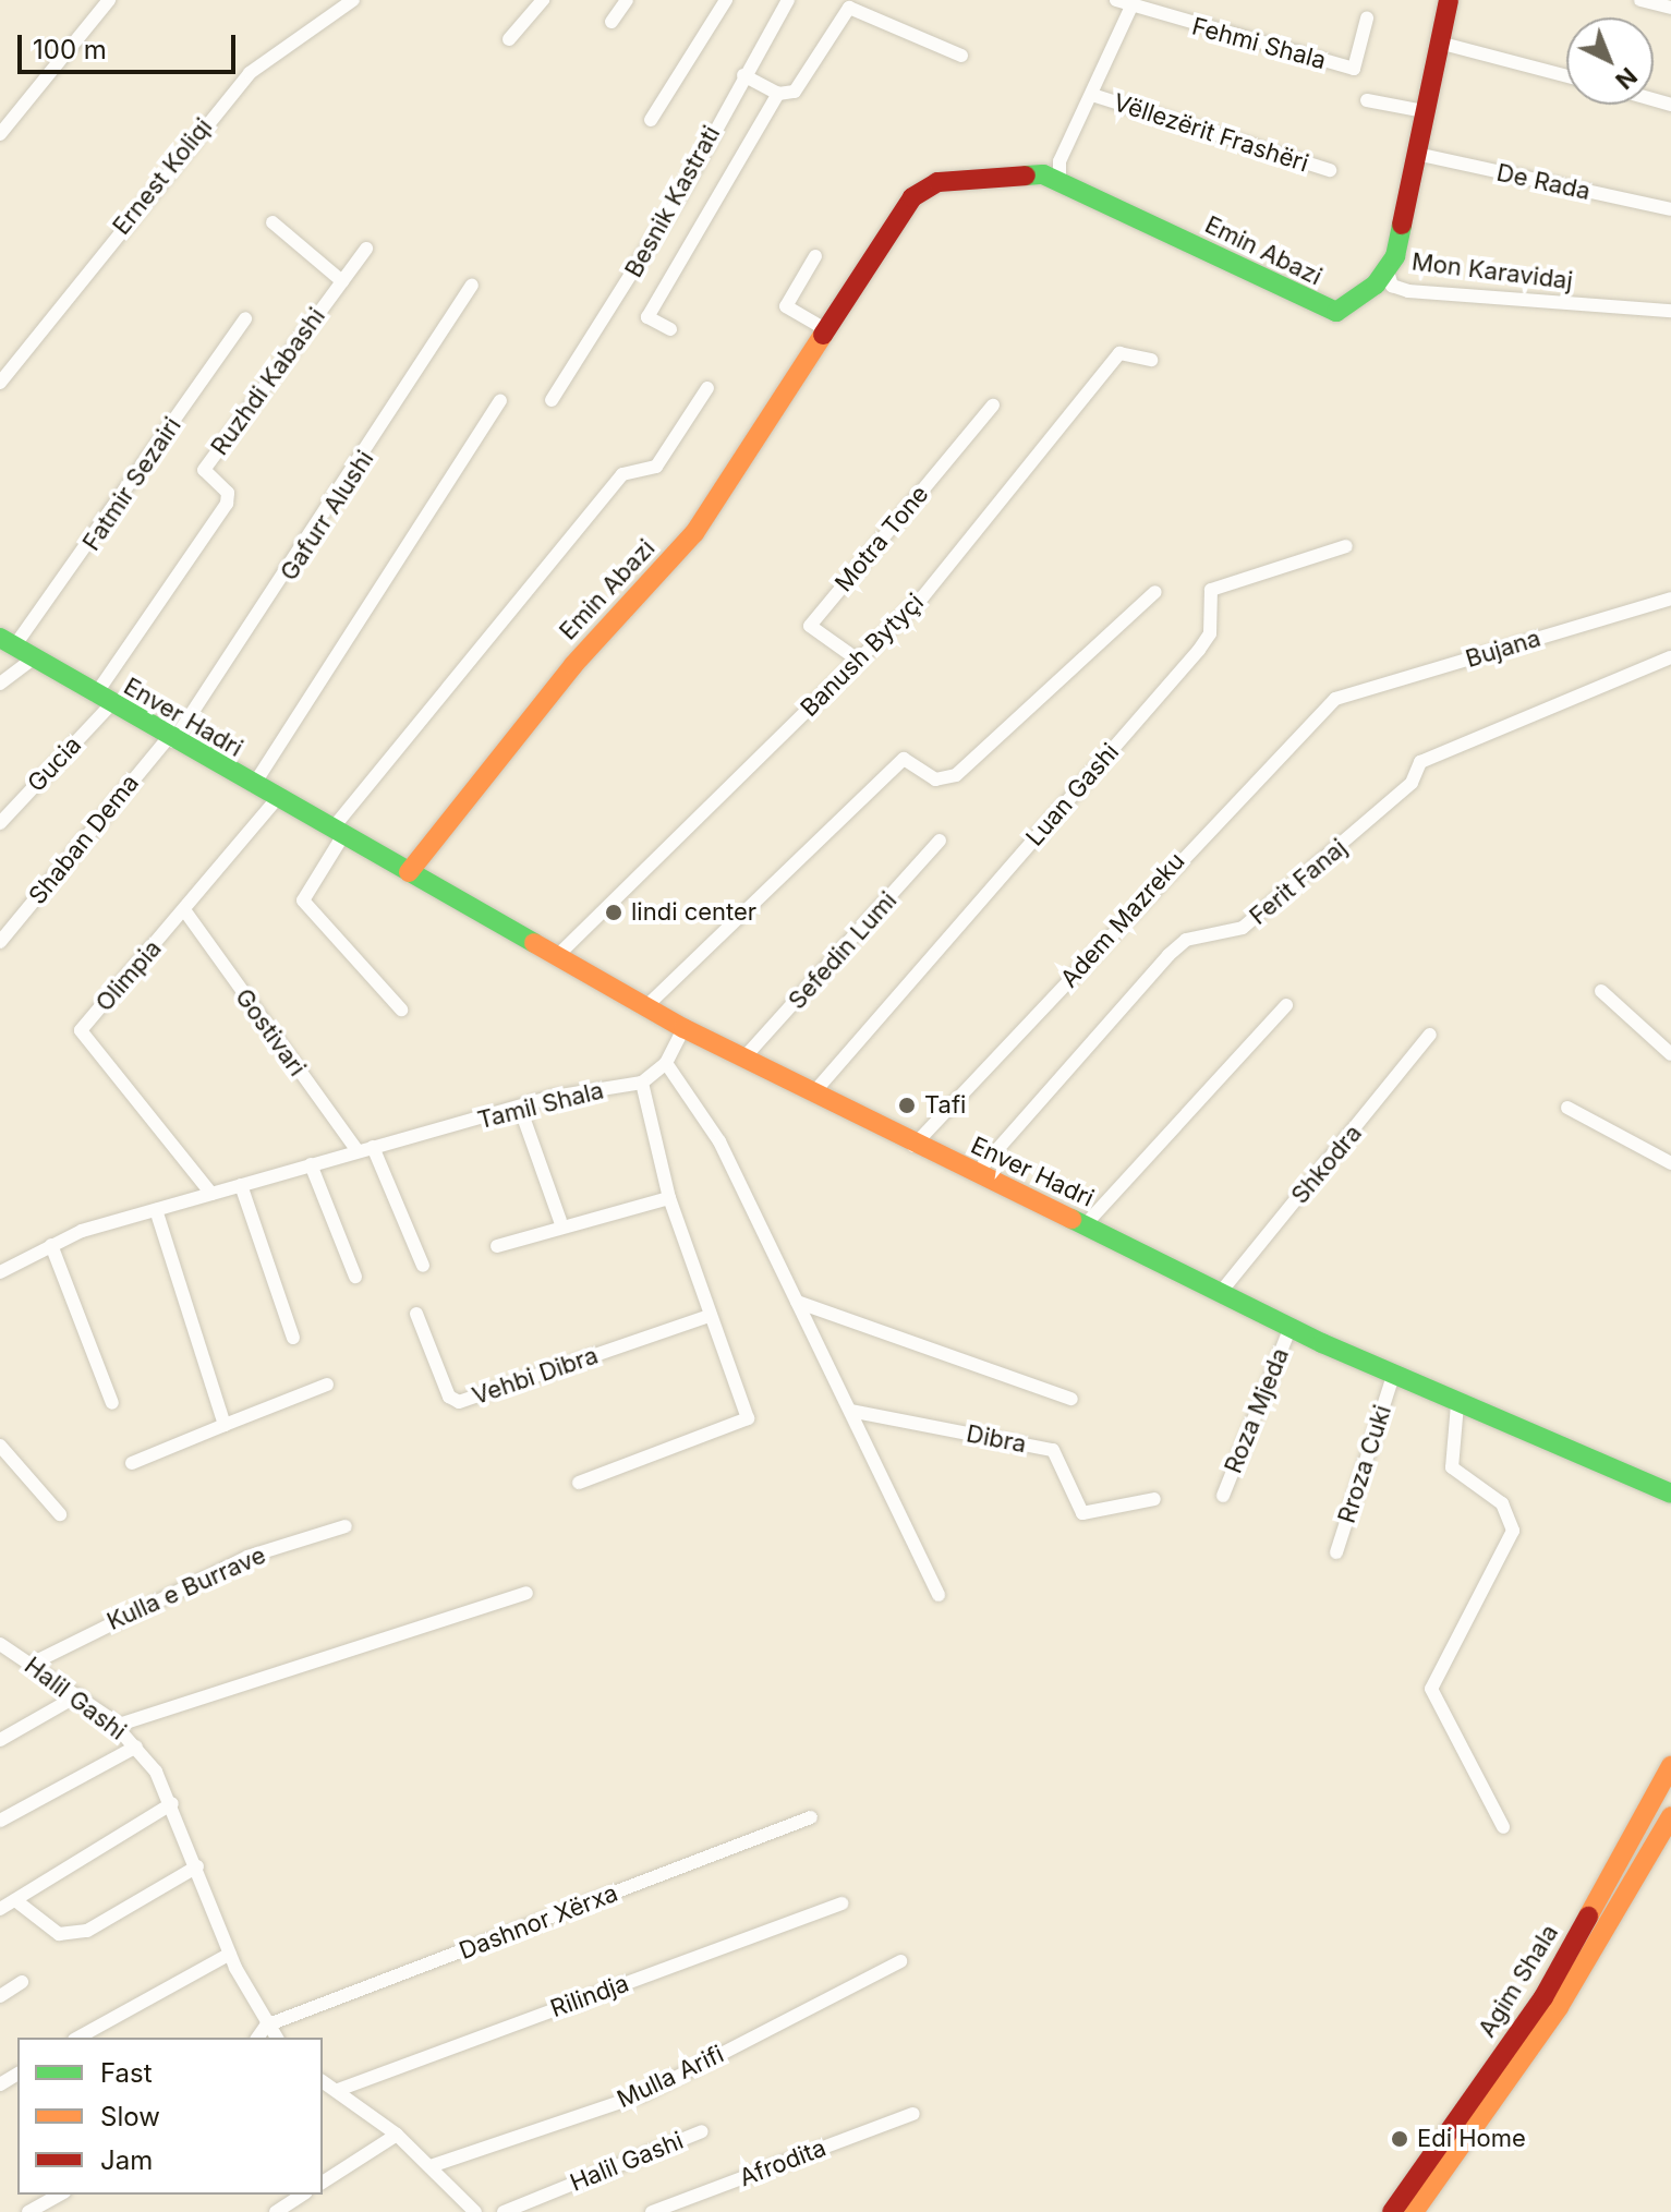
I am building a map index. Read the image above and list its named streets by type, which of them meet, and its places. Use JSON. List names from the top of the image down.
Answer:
{
  "streets": {
    "street": [
      "Fehmi Shala",
      "Vëllezërit Frashëri",
      "Ernest Koliqi",
      "De Rada",
      "Besnik Kastrati",
      "Emin Abazi",
      "Mon Karavidaj",
      "Ruzhdi Kabashi",
      "Fatmir Sezairi",
      "Gafurr Alushi",
      "Motra Tone",
      "Bujana",
      "Banush Bytyçi",
      "Enver Hadri",
      "Gucia",
      "Luan Gashi",
      "Shaban Dema",
      "Ferit Fanaj",
      "Adem Mazreku",
      "Sefedin Lumi",
      "Olimpia",
      "Gostivari",
      "Tamil Shala",
      "Shkodra",
      "Vehbi Dibra",
      "Roza Mjeda",
      "Dibra",
      "Rroza Cuki",
      "Kulla e Burrave",
      "Halil Gashi",
      "Dashnor Xërxa",
      "Agim Shala",
      "Rilindja",
      "Mulla Arifi",
      "Afrodita"
    ]
  },
  "crossings": [
    ["Fehmi Shala", "Vëllezërit Frashëri"],
    ["Vëllezërit Frashëri", "Emin Abazi"],
    ["De Rada", "Mon Karavidaj"],
    ["Emin Abazi", "Mon Karavidaj"],
    ["Emin Abazi", "Enver Hadri"],
    ["Ruzhdi Kabashi", "Enver Hadri"],
    ["Ruzhdi Kabashi", "Gucia"],
    ["Fatmir Sezairi", "Enver Hadri"],
    ["Gafurr Alushi", "Enver Hadri"],
    ["Gafurr Alushi", "Shaban Dema"],
    ["Motra Tone", "Banush Bytyçi"],
    ["Bujana", "Adem Mazreku"],
    ["Banush Bytyçi", "Enver Hadri"],
    ["Enver Hadri", "Gucia"],
    ["Enver Hadri", "Luan Gashi"],
    ["Enver Hadri", "Shaban Dema"],
    ["Enver Hadri", "Ferit Fanaj"],
    ["Enver Hadri", "Adem Mazreku"],
    ["Enver Hadri", "Sefedin Lumi"],
    ["Enver Hadri", "Olimpia"],
    ["Enver Hadri", "Tamil Shala"],
    ["Enver Hadri", "Shkodra"],
    ["Enver Hadri", "Roza Mjeda"],
    ["Enver Hadri", "Rroza Cuki"],
    ["Olimpia", "Gostivari"],
    ["Olimpia", "Tamil Shala"],
    ["Gostivari", "Tamil Shala"],
    ["Kulla e Burrave", "Halil Gashi"],
    ["Halil Gashi", "Dashnor Xërxa"]
  ],
  "places": ["lindi center", "Tafi", "Edi Home"],
  "legend": ["Fast", "Slow", "Jam"],
  "scale_bar": "100 m",
  "north": "bottom right"
}
